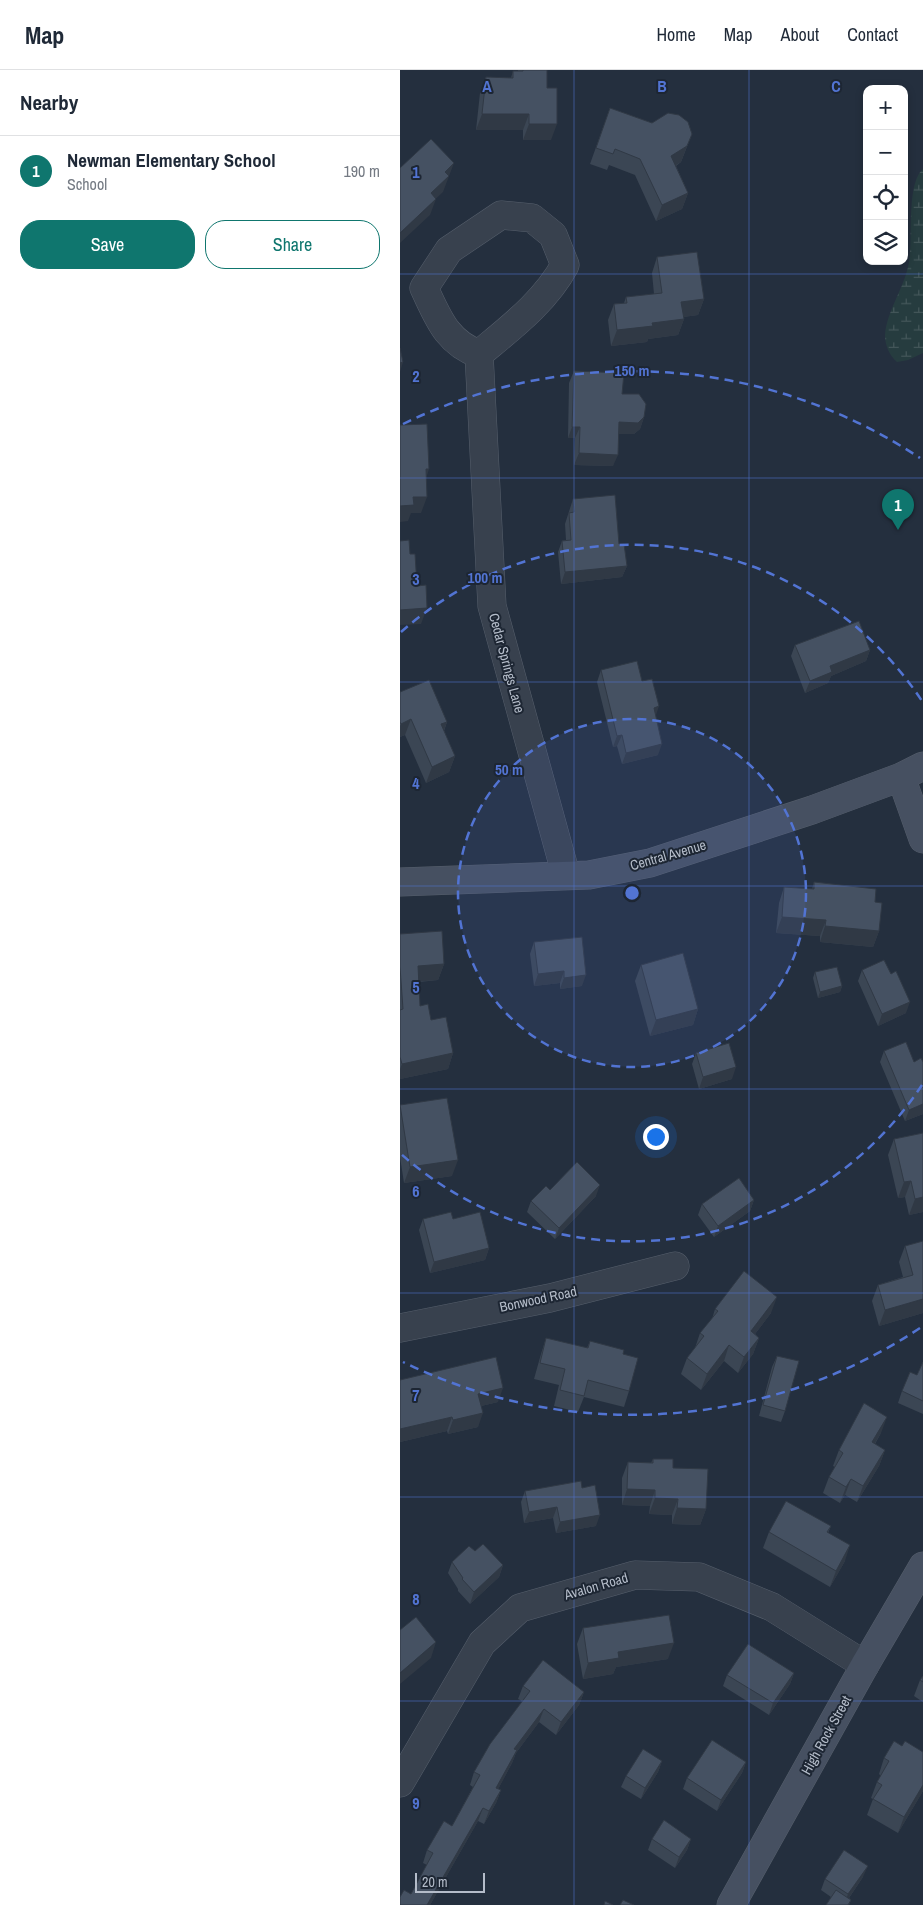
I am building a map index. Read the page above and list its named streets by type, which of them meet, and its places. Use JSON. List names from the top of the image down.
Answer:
{
  "streets": {
    "main road": ["Central Avenue", "High Rock Street"],
    "street": ["Cedar Springs Lane", "Bonwood Road", "Avalon Road"]
  },
  "crossings": [
    ["Cedar Springs Lane", "Central Avenue"],
    ["Avalon Road", "High Rock Street"]
  ],
  "scale_bar": "20 m",
  "page": {
    "header": "Map",
    "nav": [
      "Home",
      "Map",
      "About",
      "Contact"
    ],
    "heading": "Nearby",
    "map_buttons": ["+", "−"],
    "list": [
      {
        "mark": "1",
        "name": "Newman Elementary School",
        "note": "School",
        "value": "190 m"
      }
    ],
    "buttons": ["Save", "Share"],
    "pins": "1",
    "scale": "20 m"
  },
  "grid": {
    "columns": ["A", "B", "C"],
    "rows": [
      "1",
      "2",
      "3",
      "4",
      "5",
      "6",
      "7",
      "8",
      "9"
    ]
  },
  "rings": ["150 m", "100 m", "50 m"]
}
